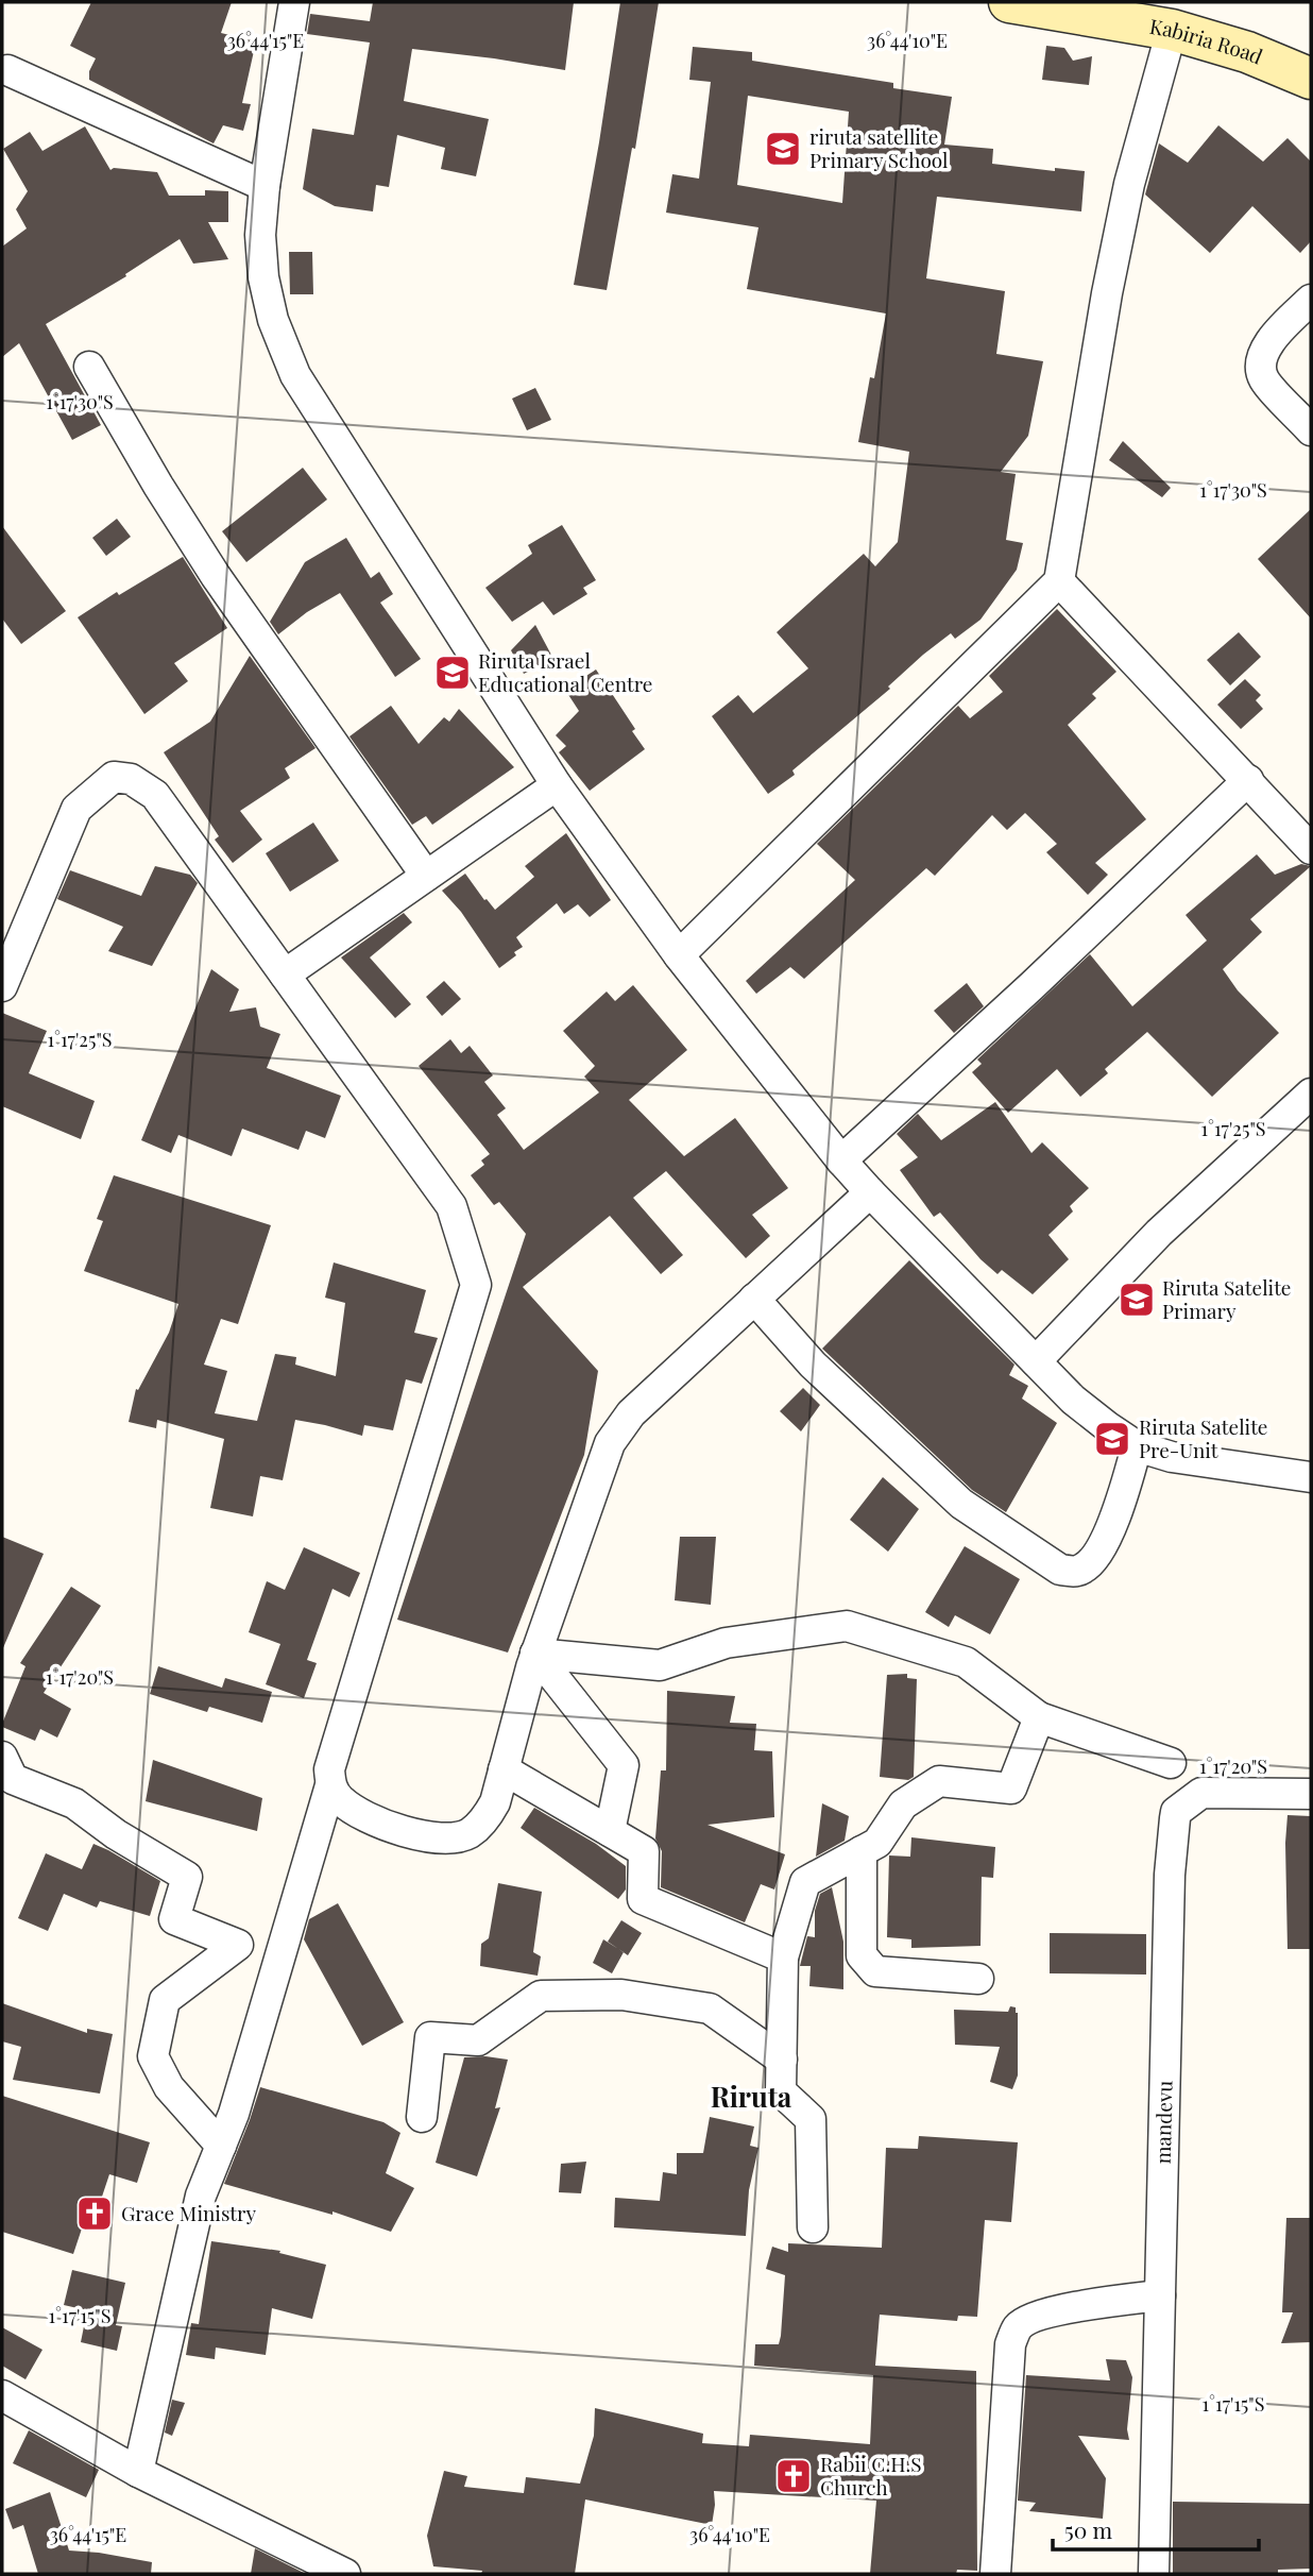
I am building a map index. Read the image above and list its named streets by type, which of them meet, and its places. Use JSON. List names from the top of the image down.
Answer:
{
  "streets": {
    "main road": ["Kabiria Road"],
    "street": ["mandevu"]
  },
  "districts": ["Riruta"],
  "places": {
    "school or university": [
      "riruta satellite Primary School",
      "Riruta Israel Educational Centre",
      "Riruta Satelite Primary",
      "Riruta Satelite Pre-Unit"
    ],
    "church": ["Grace Ministry", "Rabii C.H.S Church"]
  },
  "scale_bar": "50 m",
  "coordinates": [
    "36°44'15\"E",
    "36°44'10\"E",
    "1°17'30\"S",
    "1°17'25\"S",
    "1°17'20\"S",
    "1°17'15\"S"
  ]
}
